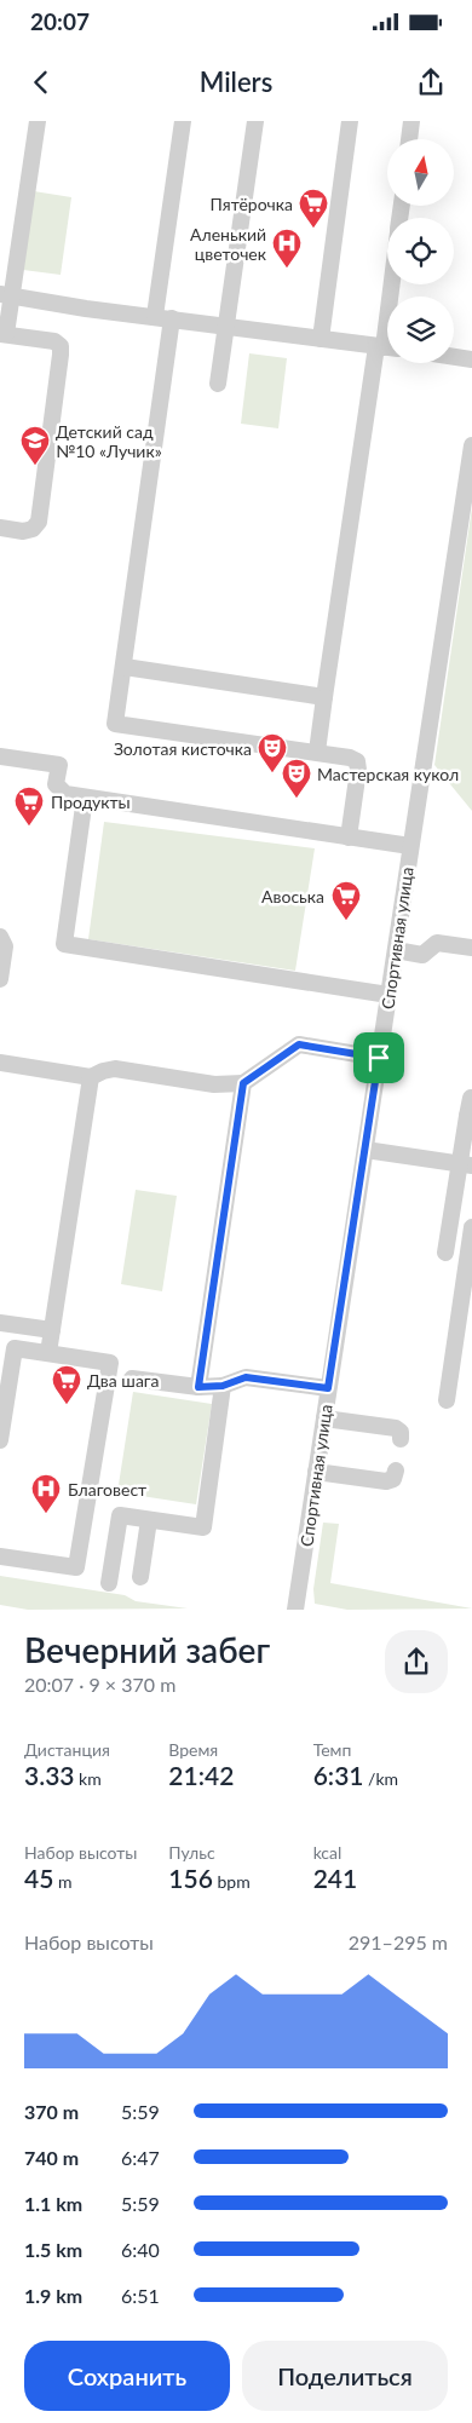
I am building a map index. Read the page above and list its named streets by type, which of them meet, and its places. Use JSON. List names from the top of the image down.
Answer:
{
  "streets": {
    "street": ["Спортивная улица"]
  },
  "places": {
    "supermarket": [
      "Пятёрочка",
      "Продукты",
      "Авоська",
      "Два шага"
    ],
    "hospital": ["Аленький цветочек", "Благовест"],
    "school or university": ["Детский сад №10 «Лучик»"],
    "theatre": ["Золотая кисточка", "Мастерская кукол"]
  },
  "north": "top",
  "page": {
    "status": "20:07",
    "header": "Milers",
    "heading": ["Вечерний забег", "20:07 · 9 × 370 m"],
    "stats": [
      ["Дистанция", "3.33 km"],
      ["Время", "21:42"],
      ["Темп", "6:31 /km"],
      ["Набор высоты", "45 m"],
      ["Пульс", "156 bpm"],
      ["kcal", "241"]
    ],
    "chart": ["Набор высоты", "291–295 m"],
    "list": [
      {
        "name": "370 m",
        "note": "5:59"
      },
      {
        "name": "740 m",
        "note": "6:47"
      },
      {
        "name": "1.1 km",
        "note": "5:59"
      },
      {
        "name": "1.5 km",
        "note": "6:40"
      },
      {
        "name": "1.9 km",
        "note": "6:51"
      }
    ],
    "buttons": ["Сохранить", "Поделиться"]
  }
}
